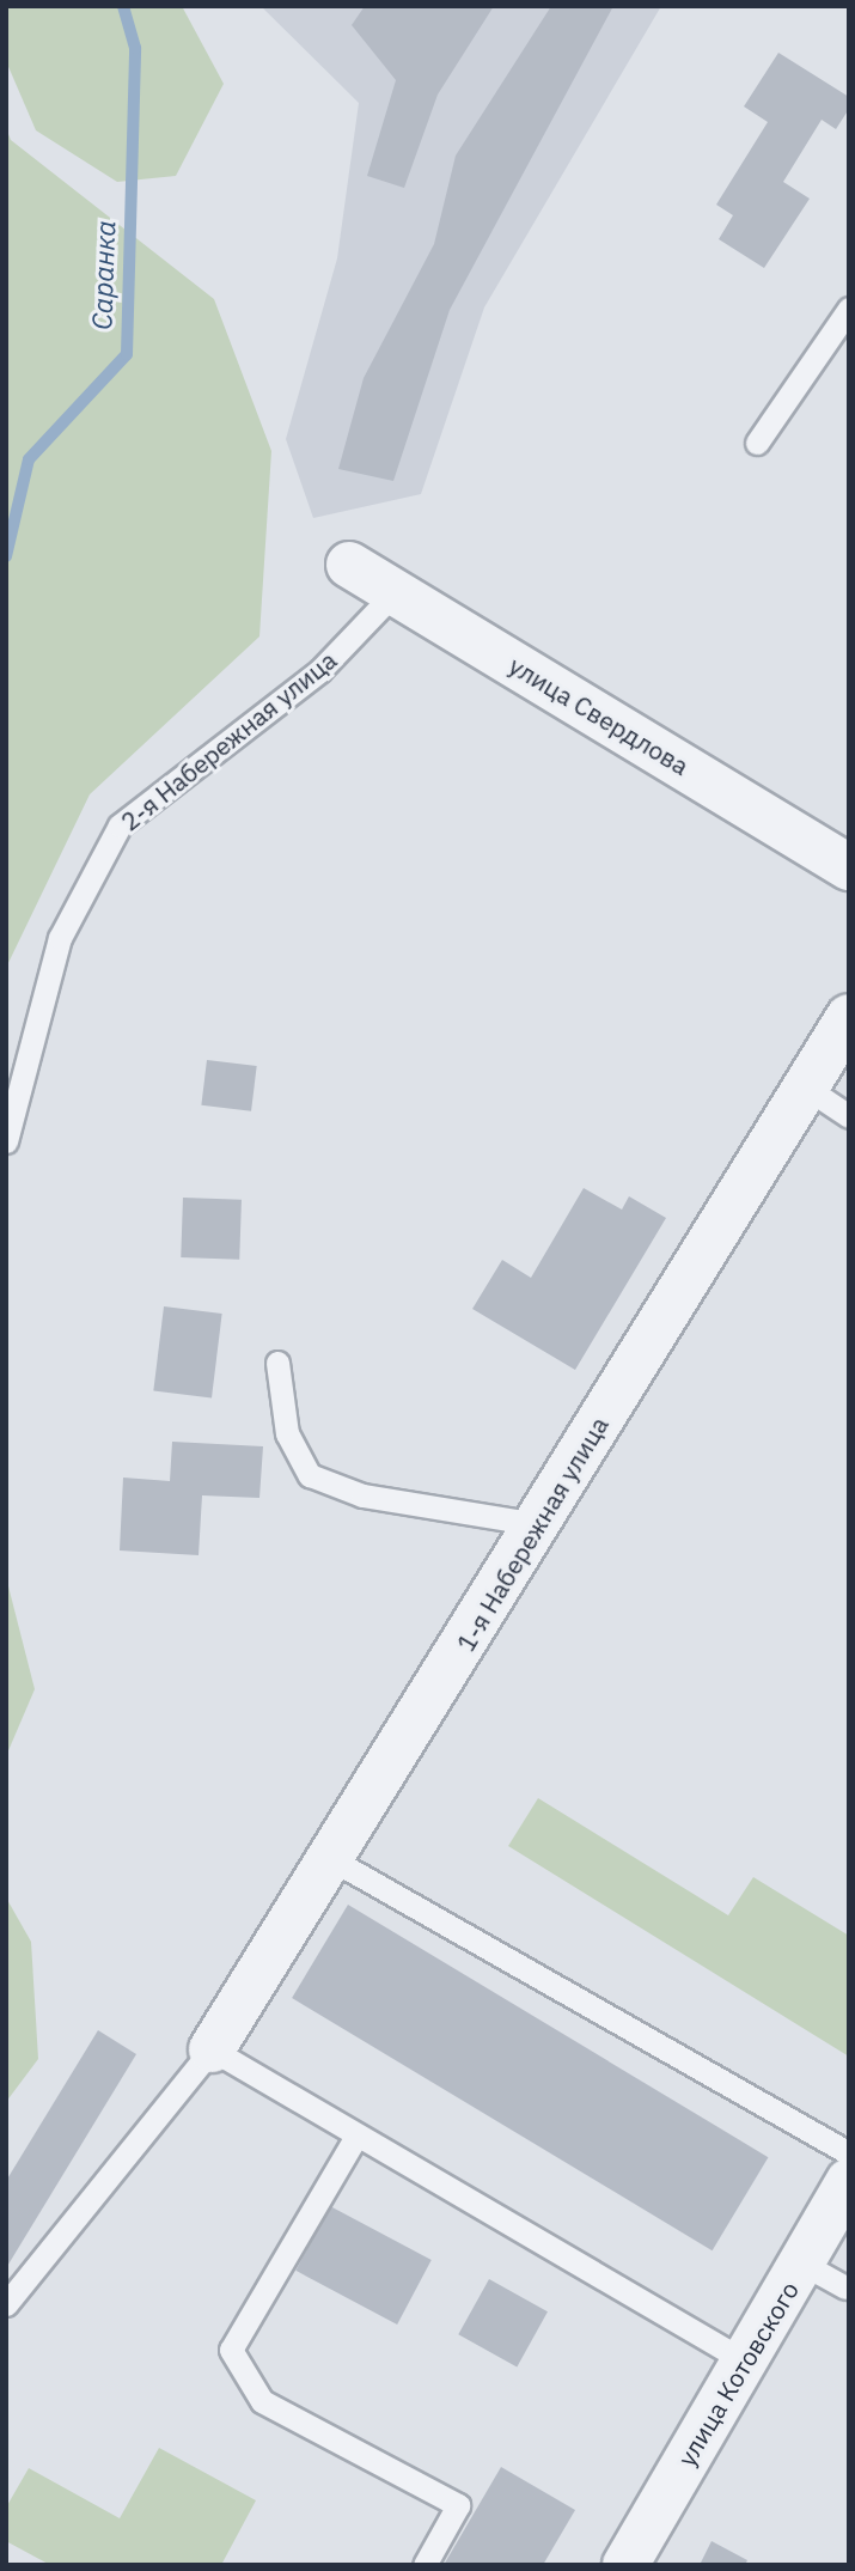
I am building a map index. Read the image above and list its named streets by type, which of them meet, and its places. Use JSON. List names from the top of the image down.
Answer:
{
  "streets": {
    "street": ["улица Свердлова", "1-я Набережная улица", "улица Котовского"],
    "lane": ["2-я Набережная улица"]
  },
  "crossings": [
    ["улица Свердлова", "2-я Набережная улица"]
  ],
  "water": ["Саранка"]
}
